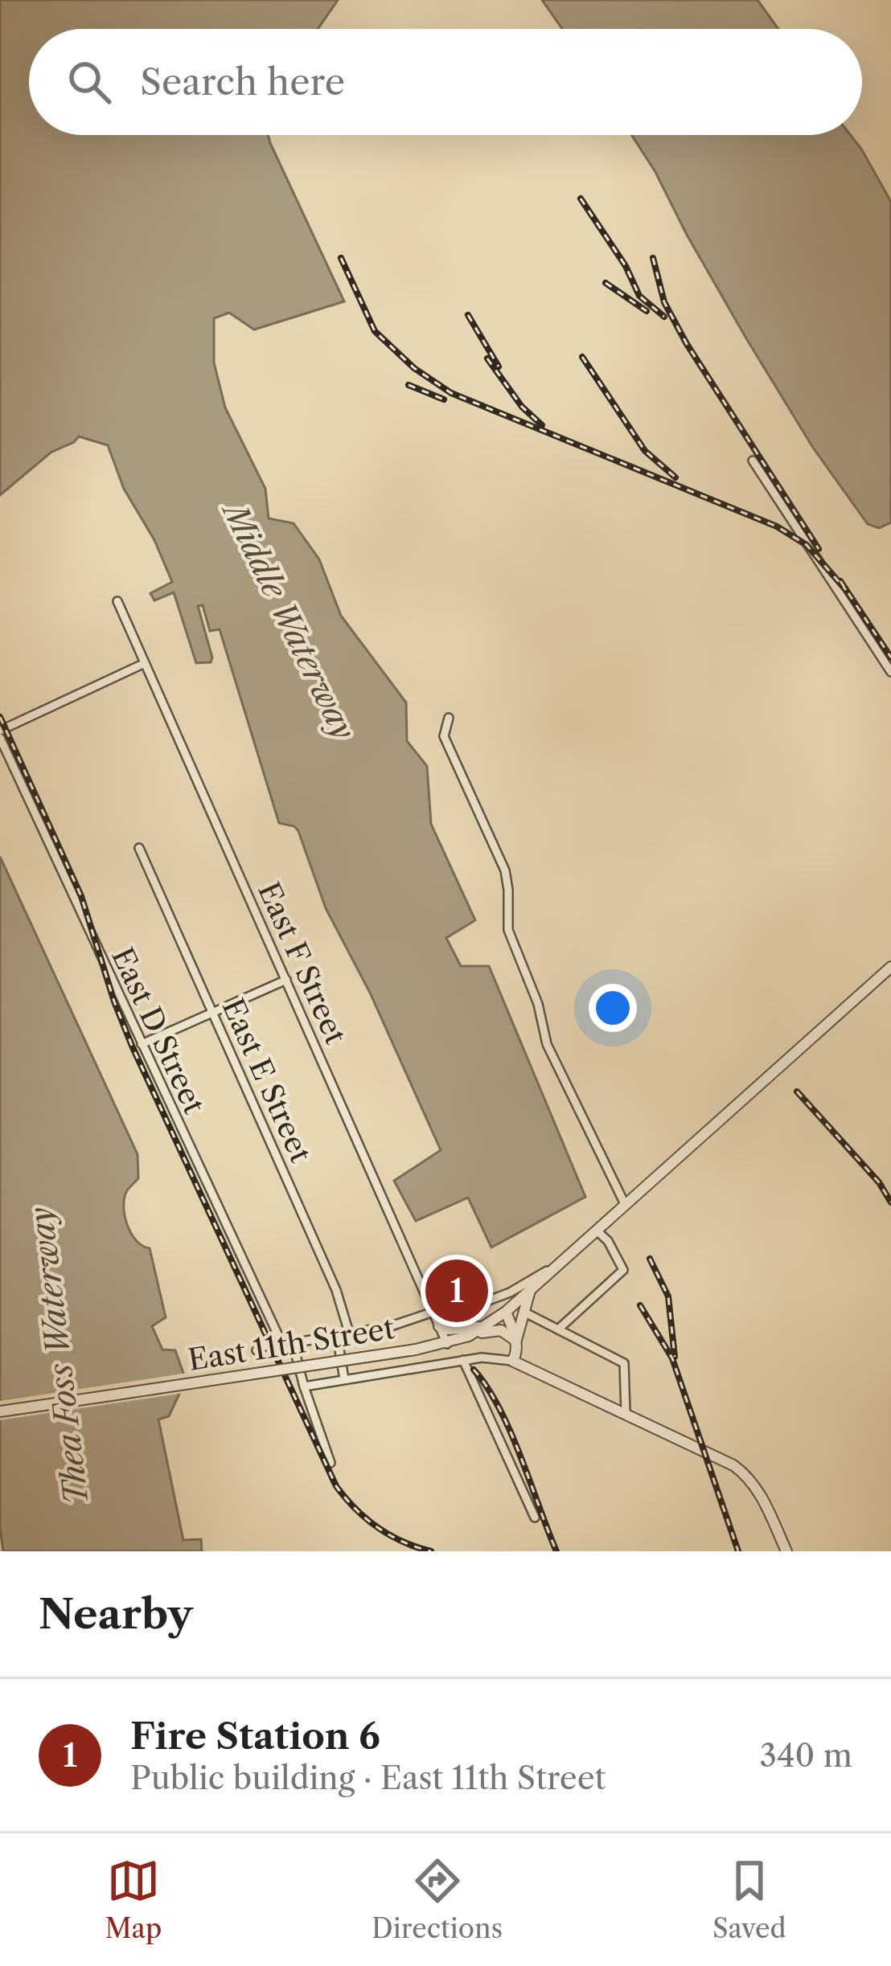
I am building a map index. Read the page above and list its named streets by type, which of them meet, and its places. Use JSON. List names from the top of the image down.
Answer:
{
  "streets": {
    "street": [
      "East F Street",
      "East D Street",
      "East E Street",
      "East 11th Street"
    ]
  },
  "crossings": [
    ["East F Street", "East 11th Street"],
    ["East D Street", "East 11th Street"],
    ["East E Street", "East 11th Street"]
  ],
  "water": ["Middle Waterway", "Thea Foss Waterway"],
  "page": {
    "search": "Search here",
    "pins": "1",
    "heading": "Nearby",
    "list": [
      {
        "mark": "1",
        "name": "Fire Station 6",
        "note": "Public building · East 11th Street",
        "value": "340 m"
      }
    ],
    "nav": ["Map", "Directions", "Saved"]
  }
}
